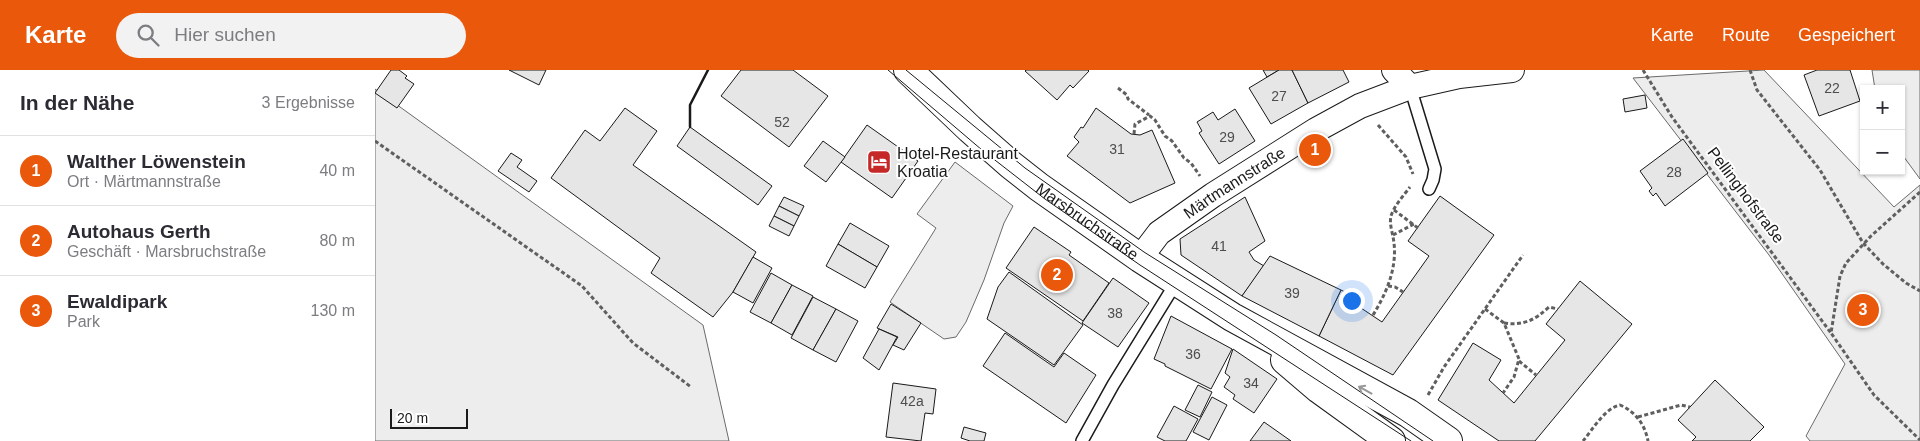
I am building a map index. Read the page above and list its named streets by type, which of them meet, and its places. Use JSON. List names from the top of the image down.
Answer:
{
  "streets": {
    "street": ["Märtmannstraße", "Marsbruchstraße"],
    "path": ["Pellinghofstraße"]
  },
  "crossings": [
    ["Märtmannstraße", "Marsbruchstraße"]
  ],
  "places": {
    "hotel": ["Hotel-Restaurant Kroatia"]
  },
  "house_numbers": [
    "22",
    "27",
    "52",
    "29",
    "31",
    "28",
    "41",
    "39",
    "38",
    "36",
    "34",
    "42a"
  ],
  "scale_bar": "20 m",
  "page": {
    "header": "Karte",
    "search": "Hier suchen",
    "nav": ["Karte", "Route", "Gespeichert"],
    "heading": ["In der Nähe", "3 Ergebnisse"],
    "map_buttons": ["+", "−"],
    "pins": ["1", "2", "3"],
    "list": [
      {
        "mark": "1",
        "name": "Walther Löwenstein",
        "note": "Ort · Märtmannstraße",
        "value": "40 m"
      },
      {
        "mark": "2",
        "name": "Autohaus Gerth",
        "note": "Geschäft · Marsbruchstraße",
        "value": "80 m"
      },
      {
        "mark": "3",
        "name": "Ewaldipark",
        "note": "Park",
        "value": "130 m"
      }
    ],
    "scale": "20 m"
  }
}
